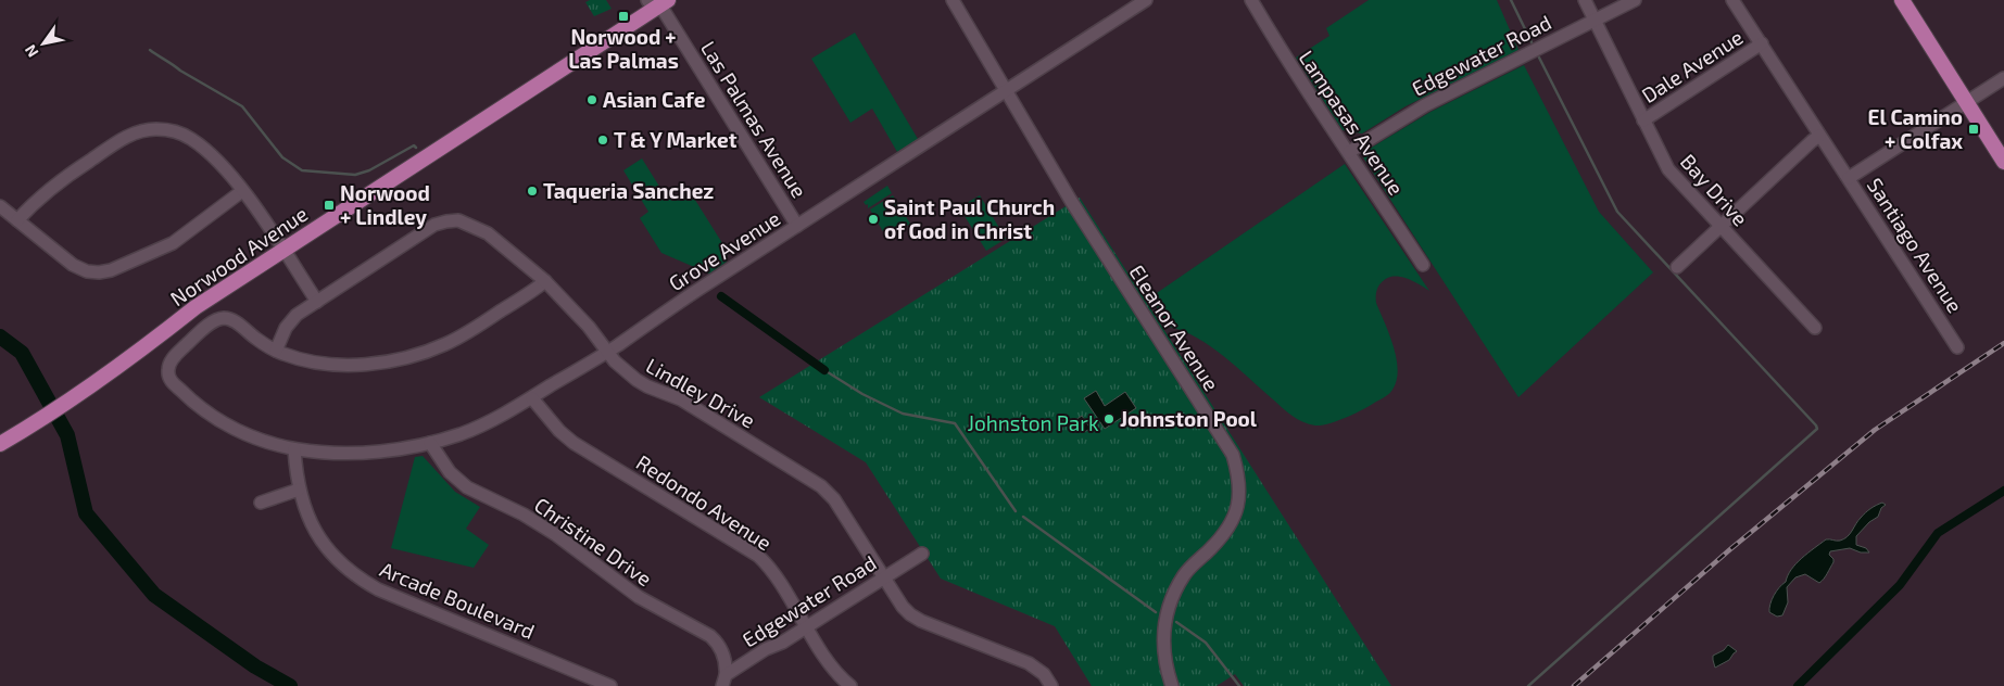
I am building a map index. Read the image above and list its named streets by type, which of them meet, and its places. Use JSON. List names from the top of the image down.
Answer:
{
  "streets": {
    "main road": ["Norwood Avenue"],
    "street": [
      "Edgewater Road",
      "Dale Avenue",
      "Las Palmas Avenue",
      "Lampasas Avenue",
      "Bay Drive",
      "Santiago Avenue",
      "Grove Avenue",
      "Eleanor Avenue",
      "Lindley Drive",
      "Redondo Avenue",
      "Christine Drive",
      "Arcade Boulevard"
    ]
  },
  "crossings": [
    ["Edgewater Road", "Lampasas Avenue"],
    ["Edgewater Road", "Bay Drive"],
    ["Edgewater Road", "Lindley Drive"],
    ["Edgewater Road", "Redondo Avenue"],
    ["Edgewater Road", "Christine Drive"],
    ["Dale Avenue", "Bay Drive"],
    ["Dale Avenue", "Santiago Avenue"],
    ["Las Palmas Avenue", "Grove Avenue"],
    ["Las Palmas Avenue", "Norwood Avenue"],
    ["Grove Avenue", "Eleanor Avenue"],
    ["Grove Avenue", "Lindley Drive"],
    ["Grove Avenue", "Redondo Avenue"],
    ["Grove Avenue", "Christine Drive"],
    ["Grove Avenue", "Arcade Boulevard"]
  ],
  "parks": ["Johnston Park"],
  "places": {
    "transit": ["Norwood + Las Palmas", "El Camino + Colfax", "Norwood + Lindley"],
    "other": [
      "Asian Cafe",
      "T & Y Market",
      "Taqueria Sanchez",
      "Saint Paul Church of God in Christ",
      "Johnston Pool"
    ]
  },
  "north": "bottom left"
}
